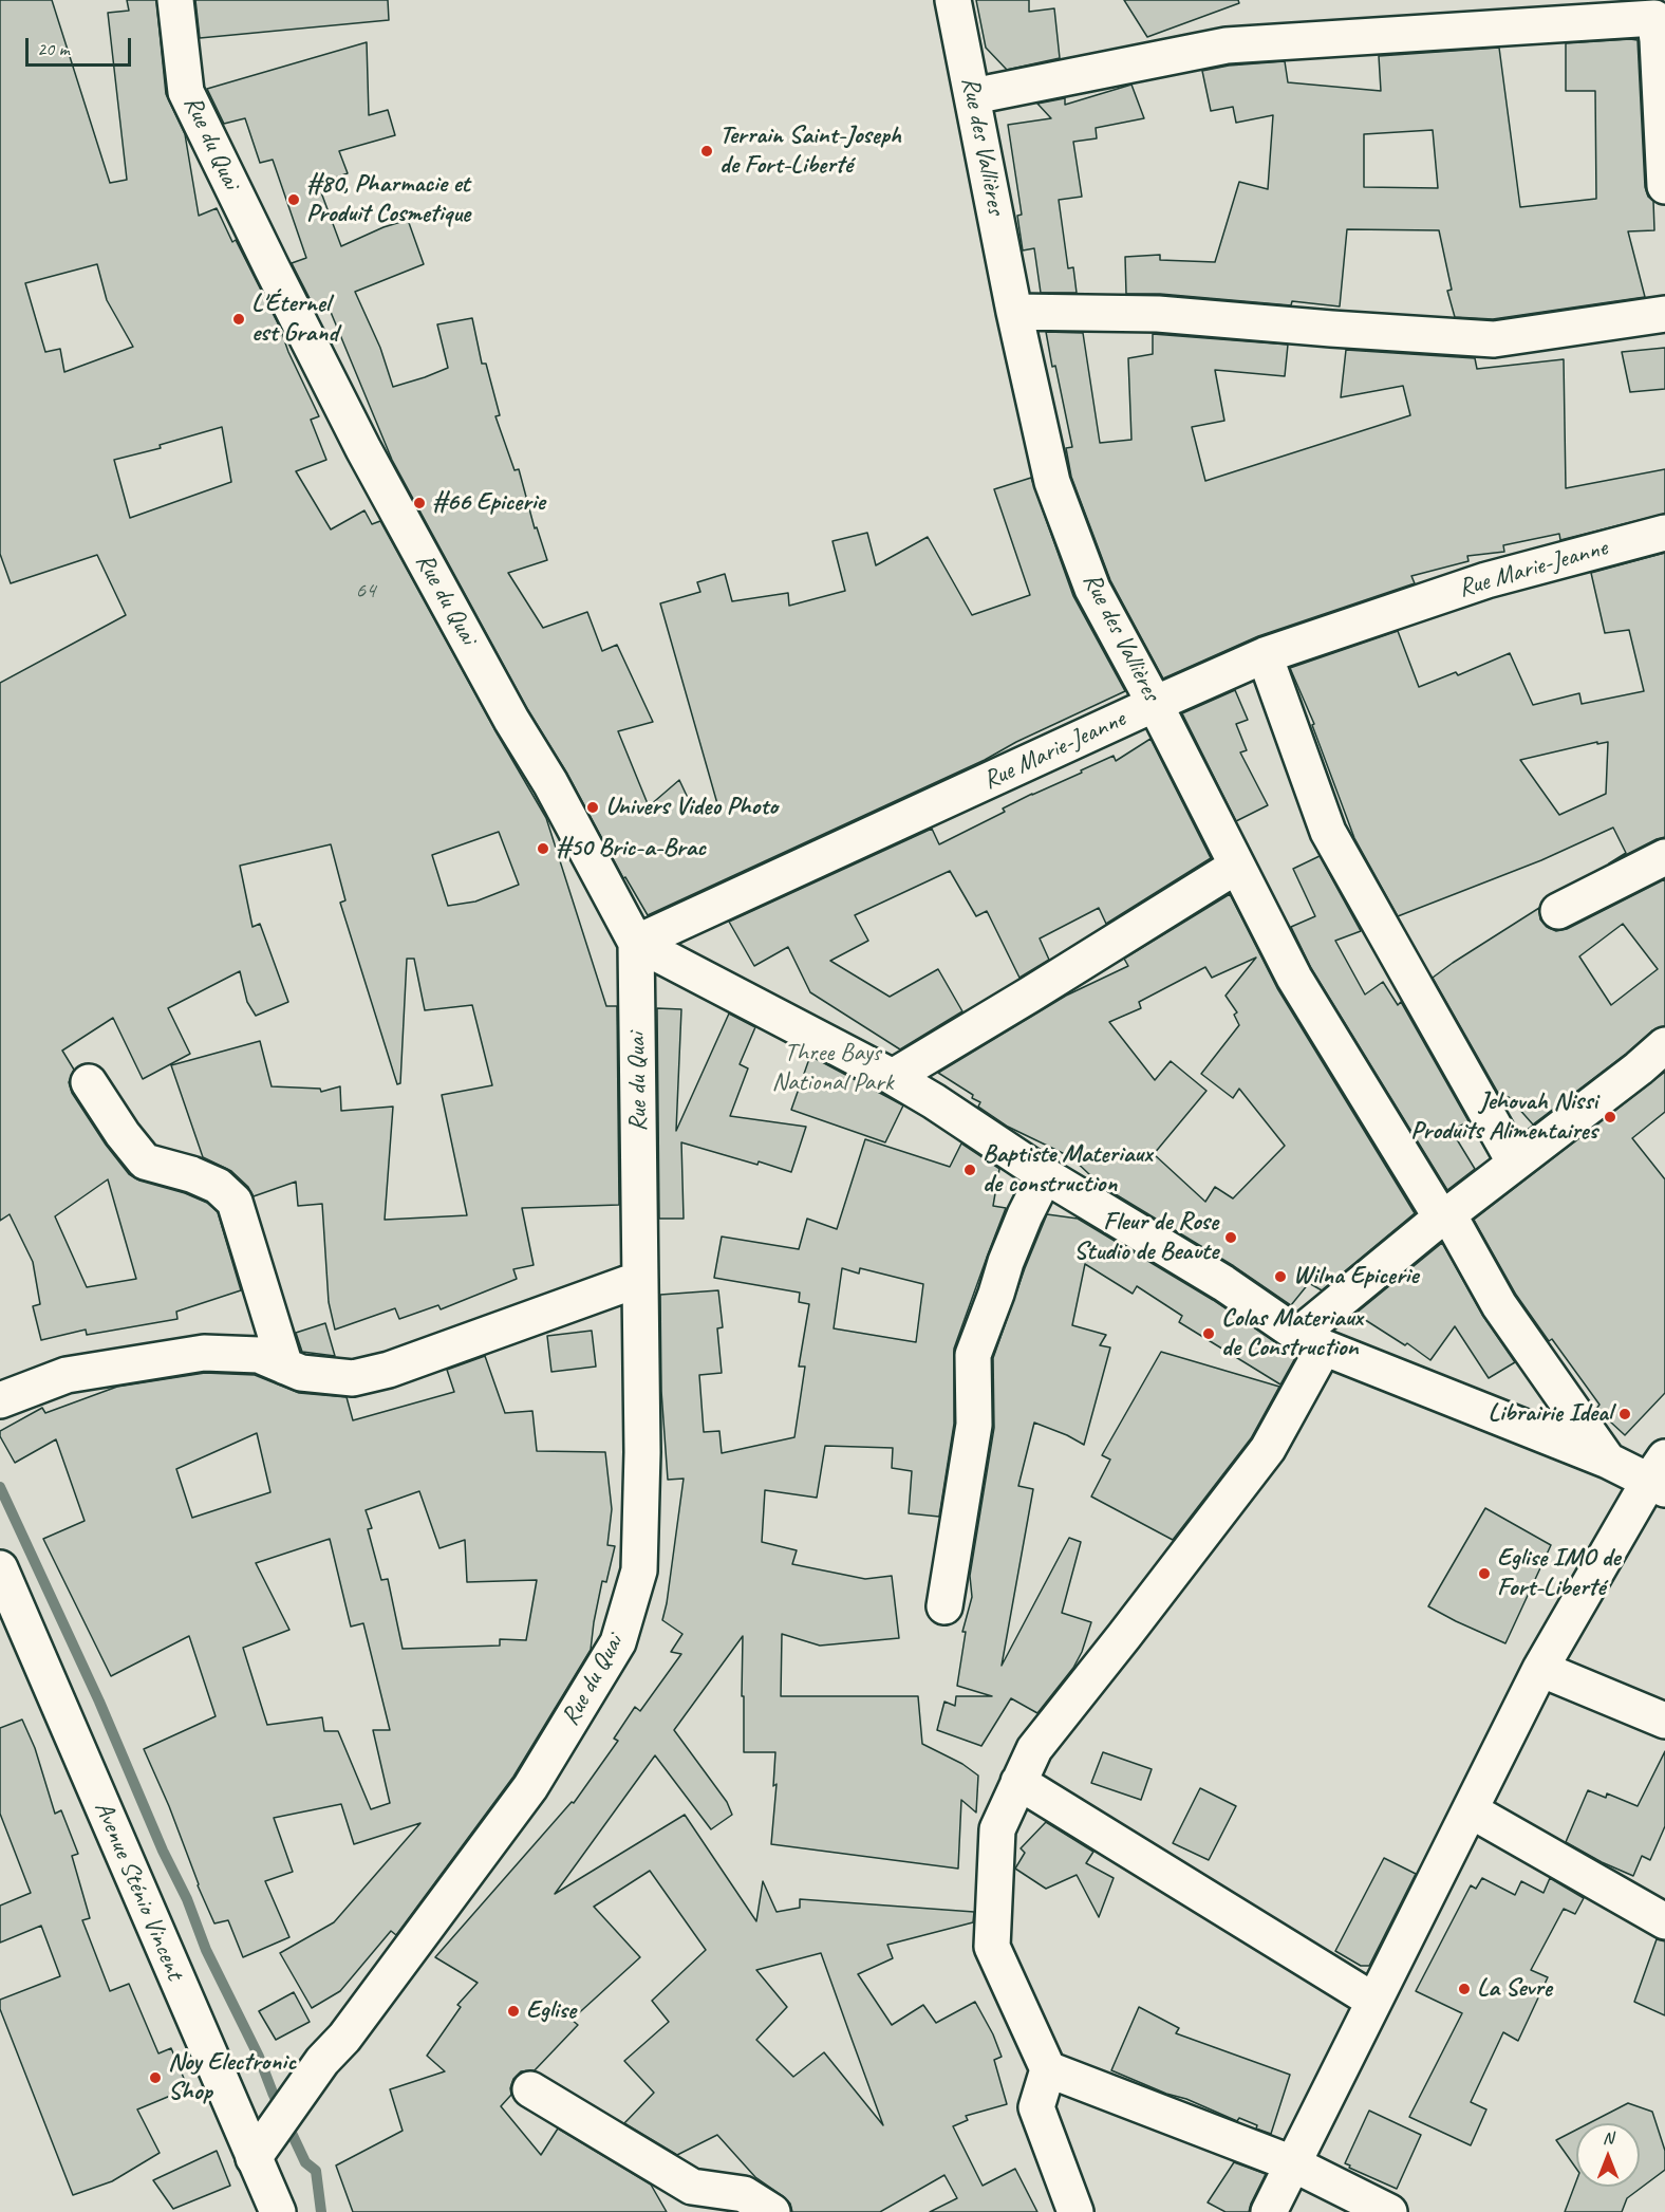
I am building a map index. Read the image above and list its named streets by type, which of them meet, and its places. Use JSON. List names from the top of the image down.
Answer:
{
  "streets": {
    "street": [
      "Rue du Quai",
      "Rue des Vallières",
      "Rue Marie-Jeanne",
      "Avenue Sténio Vincent"
    ]
  },
  "crossings": [
    ["Rue du Quai", "Rue Marie-Jeanne"],
    ["Rue du Quai", "Avenue Sténio Vincent"],
    ["Rue des Vallières", "Rue Marie-Jeanne"]
  ],
  "parks": ["Three Bays National Park"],
  "places": [
    "Terrain Saint-Joseph de Fort-Liberté",
    "#80, Pharmacie et Produit Cosmetique",
    "L'Éternel est Grand",
    "#66 Epicerie",
    "Univers Video Photo",
    "#50 Bric-a-Brac",
    "Jehovah Nissi Produits Alimentaires",
    "Baptiste Materiaux de construction",
    "Fleur de Rose Studio de Beaute",
    "Wilna Epicerie",
    "Colas Materiaux de Construction",
    "Librairie Ideal",
    "Eglise IMO de Fort-Liberté",
    "La Sevre",
    "Eglise",
    "Noy Electronic Shop"
  ],
  "house_numbers": ["64"],
  "scale_bar": "20 m",
  "north": "top"
}
